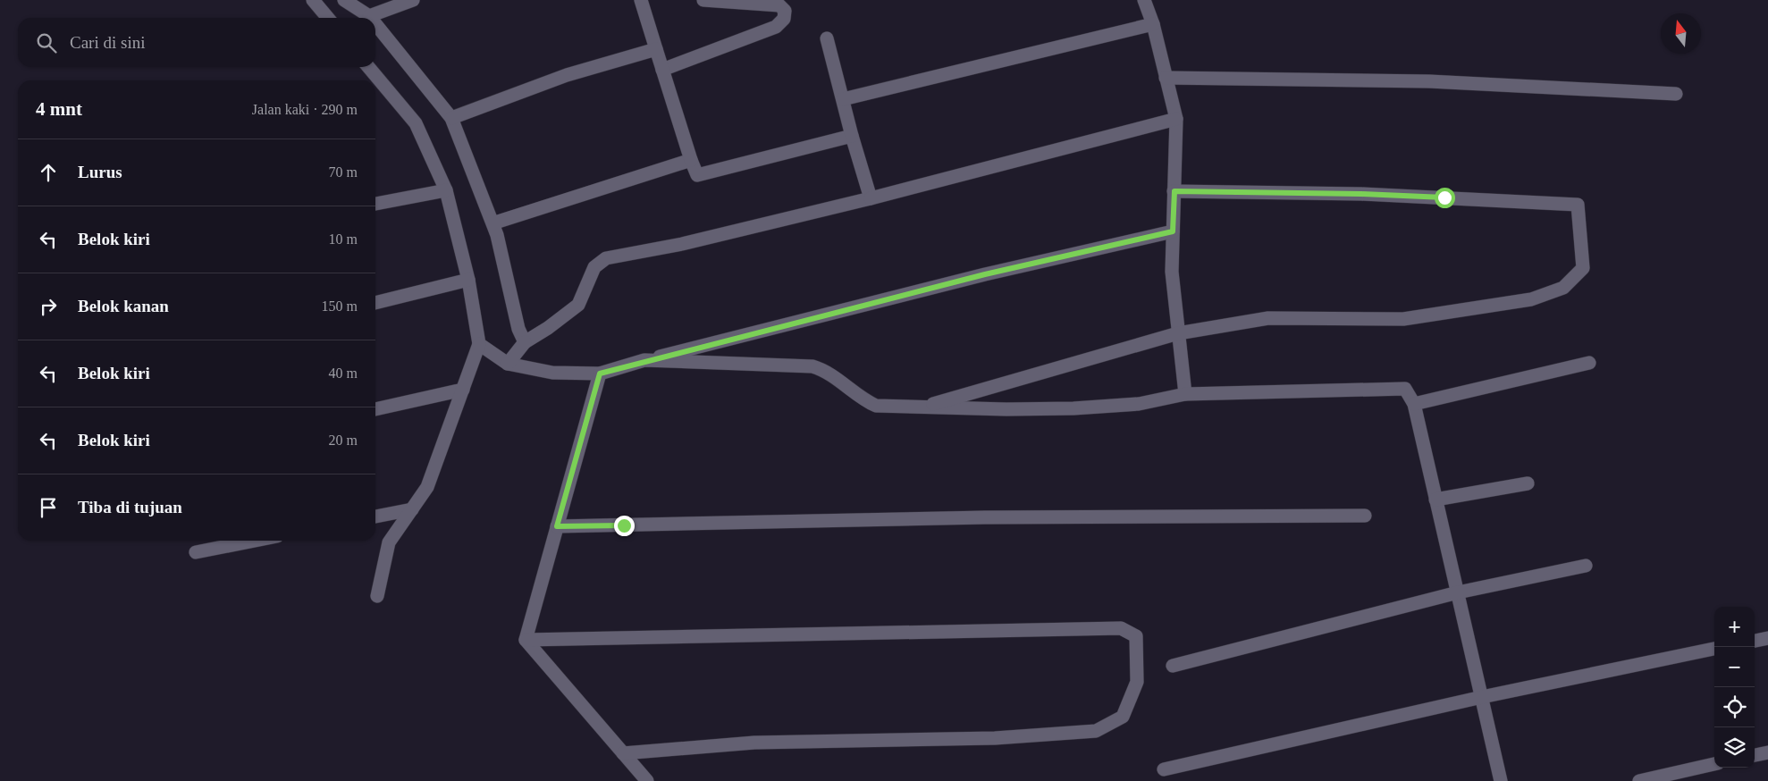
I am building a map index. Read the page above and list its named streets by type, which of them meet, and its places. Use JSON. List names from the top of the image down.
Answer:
{
  "north": "top",
  "page": {
    "search": "Cari di sini",
    "heading": ["4 mnt", "Jalan kaki · 290 m"],
    "list": [
      ["Lurus", "70 m"],
      ["Belok kiri", "10 m"],
      ["Belok kanan", "150 m"],
      ["Belok kiri", "40 m"],
      ["Belok kiri", "20 m"],
      "Tiba di tujuan"
    ],
    "map_buttons": ["+", "−"]
  }
}
